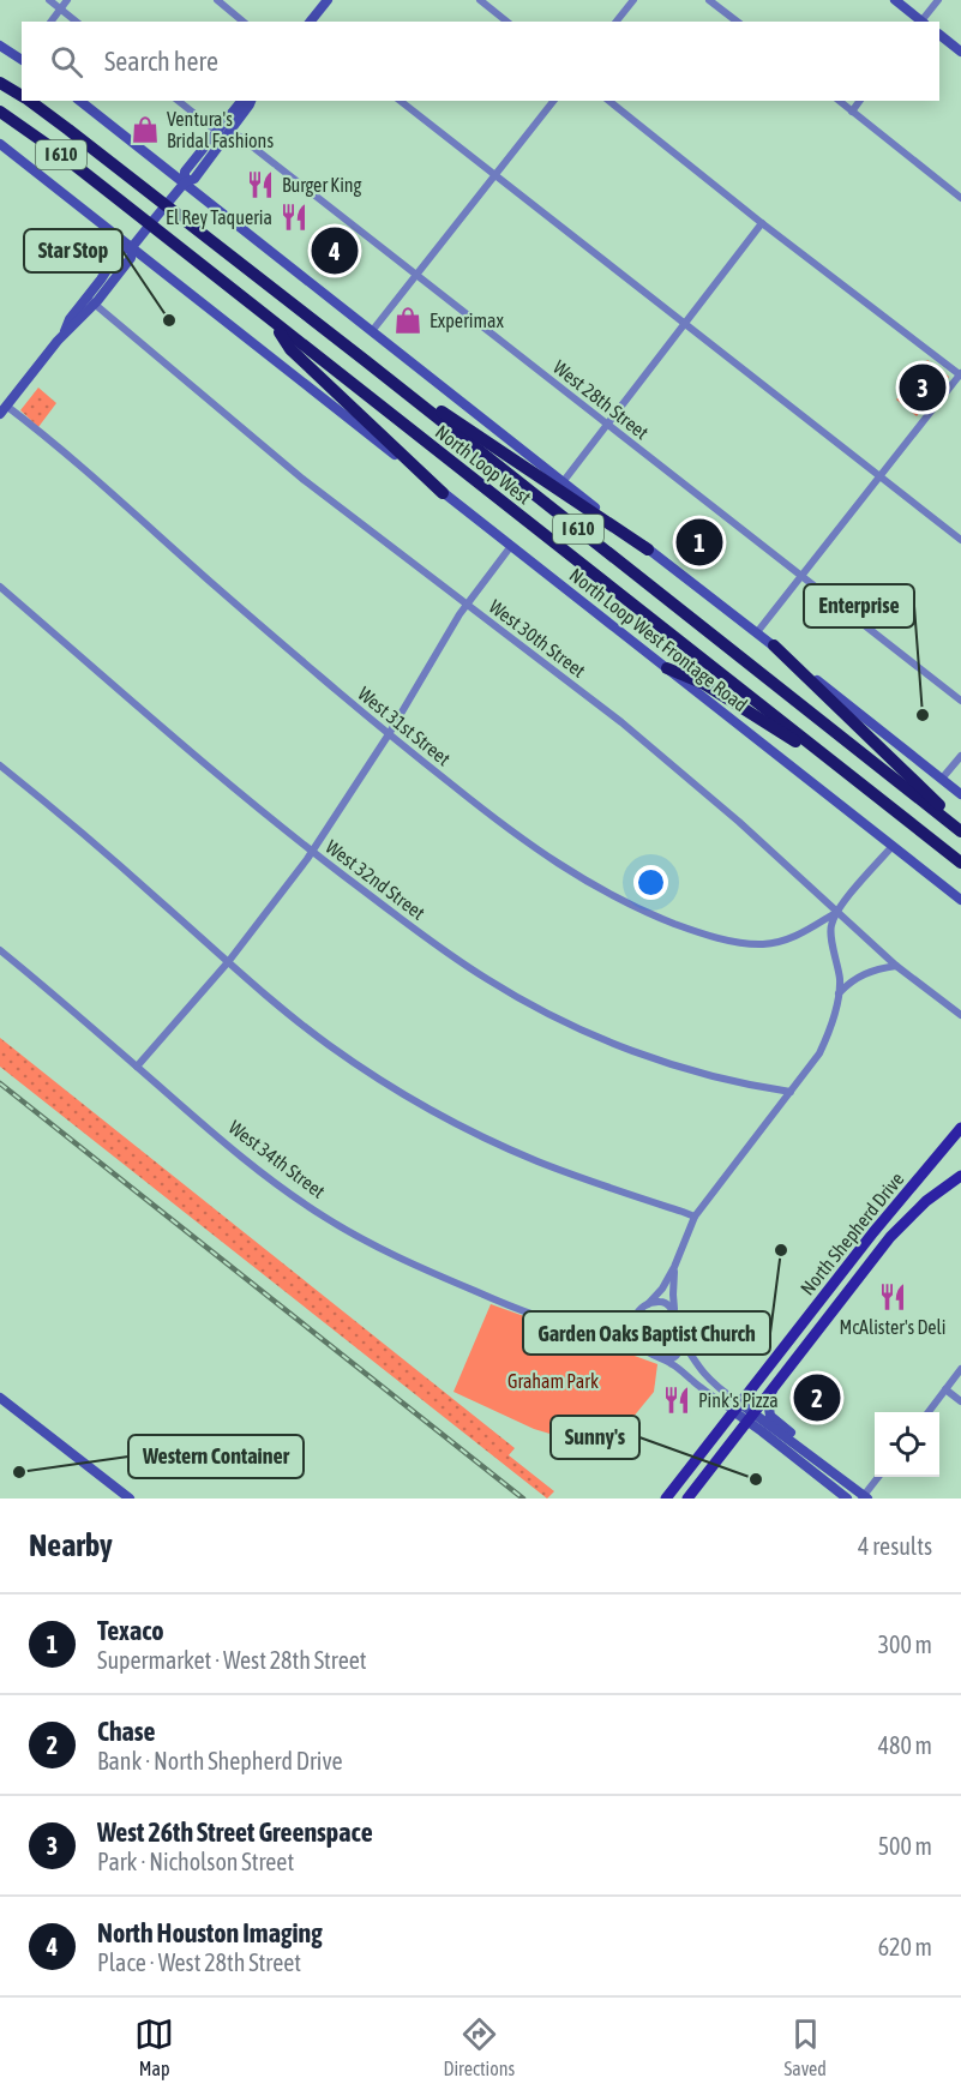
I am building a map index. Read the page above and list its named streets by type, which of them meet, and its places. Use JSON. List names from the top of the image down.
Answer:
{
  "streets": {
    "highway": ["I 610", "North Loop West"],
    "main road": ["North Loop West Frontage Road", "North Shepherd Drive"],
    "street": [
      "West 28th Street",
      "West 30th Street",
      "West 31st Street",
      "West 32nd Street",
      "West 34th Street"
    ]
  },
  "crossings": [
    ["West 30th Street", "West 31st Street"]
  ],
  "parks": ["Graham Park"],
  "places": {
    "shop": ["Ventura's Bridal Fashions", "Experimax"],
    "restaurant": [
      "Burger King",
      "El Rey Taqueria",
      "McAlister's Deli",
      "Pink's Pizza"
    ],
    "other": [
      "Star Stop",
      "Enterprise",
      "Garden Oaks Baptist Church",
      "Western Container",
      "Sunny's"
    ]
  },
  "page": {
    "search": "Search here",
    "pins": [
      "4",
      "3",
      "1",
      "2"
    ],
    "heading": ["Nearby", "4 results"],
    "list": [
      {
        "mark": "1",
        "name": "Texaco",
        "note": "Supermarket · West 28th Street",
        "value": "300 m"
      },
      {
        "mark": "2",
        "name": "Chase",
        "note": "Bank · North Shepherd Drive",
        "value": "480 m"
      },
      {
        "mark": "3",
        "name": "West 26th Street Greenspace",
        "note": "Park · Nicholson Street",
        "value": "500 m"
      },
      {
        "mark": "4",
        "name": "North Houston Imaging",
        "note": "Place · West 28th Street",
        "value": "620 m"
      }
    ],
    "nav": ["Map", "Directions", "Saved"]
  }
}
